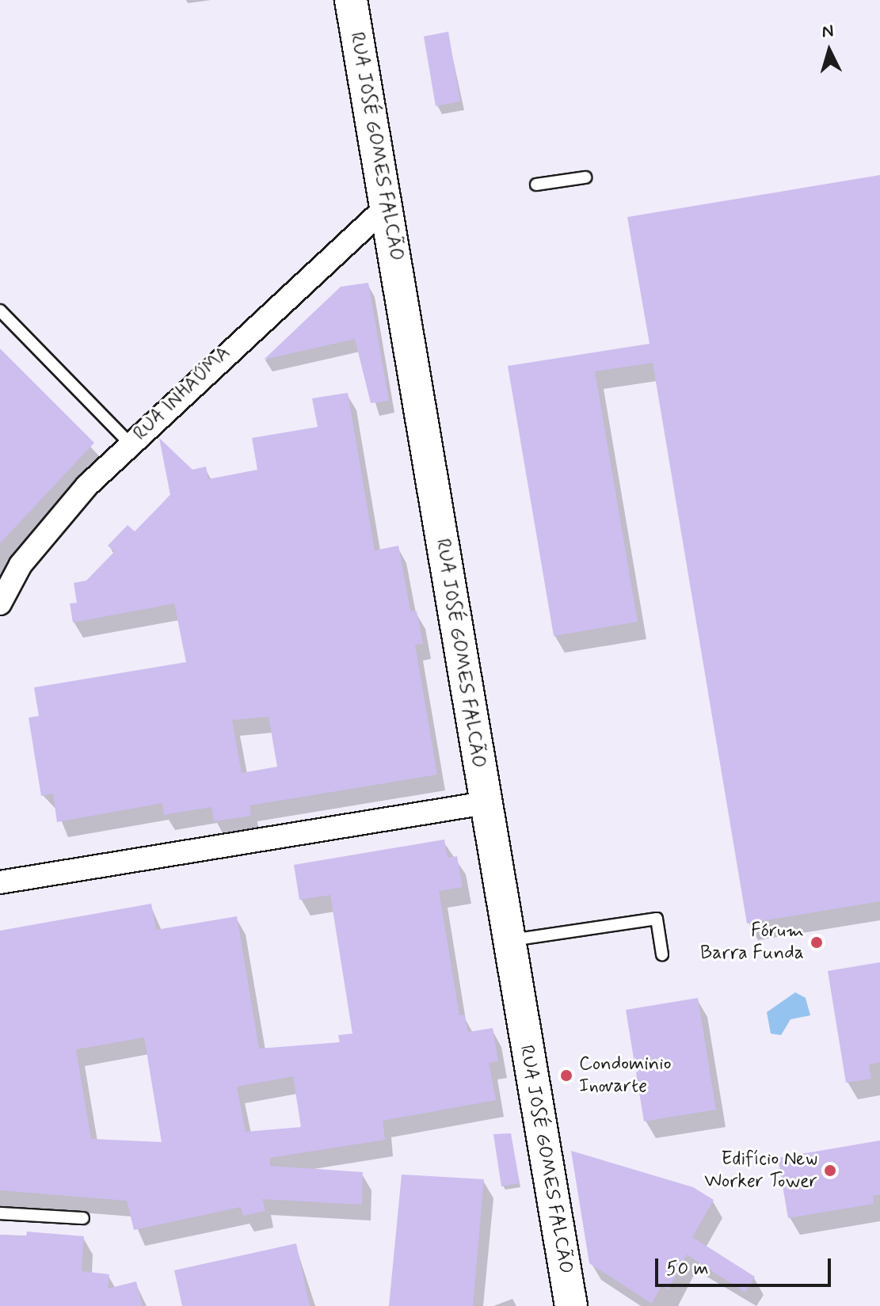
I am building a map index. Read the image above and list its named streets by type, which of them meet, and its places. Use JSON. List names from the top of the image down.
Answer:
{
  "streets": {
    "street": ["RUA JOSÉ GOMES FALCÃO", "RUA INHAÚMA"]
  },
  "crossings": [
    ["RUA JOSÉ GOMES FALCÃO", "RUA INHAÚMA"]
  ],
  "places": ["Fórum Barra Funda", "Condominio Inovarte", "Edifício New Worker Tower"],
  "scale_bar": "50 m",
  "north": "top"
}
